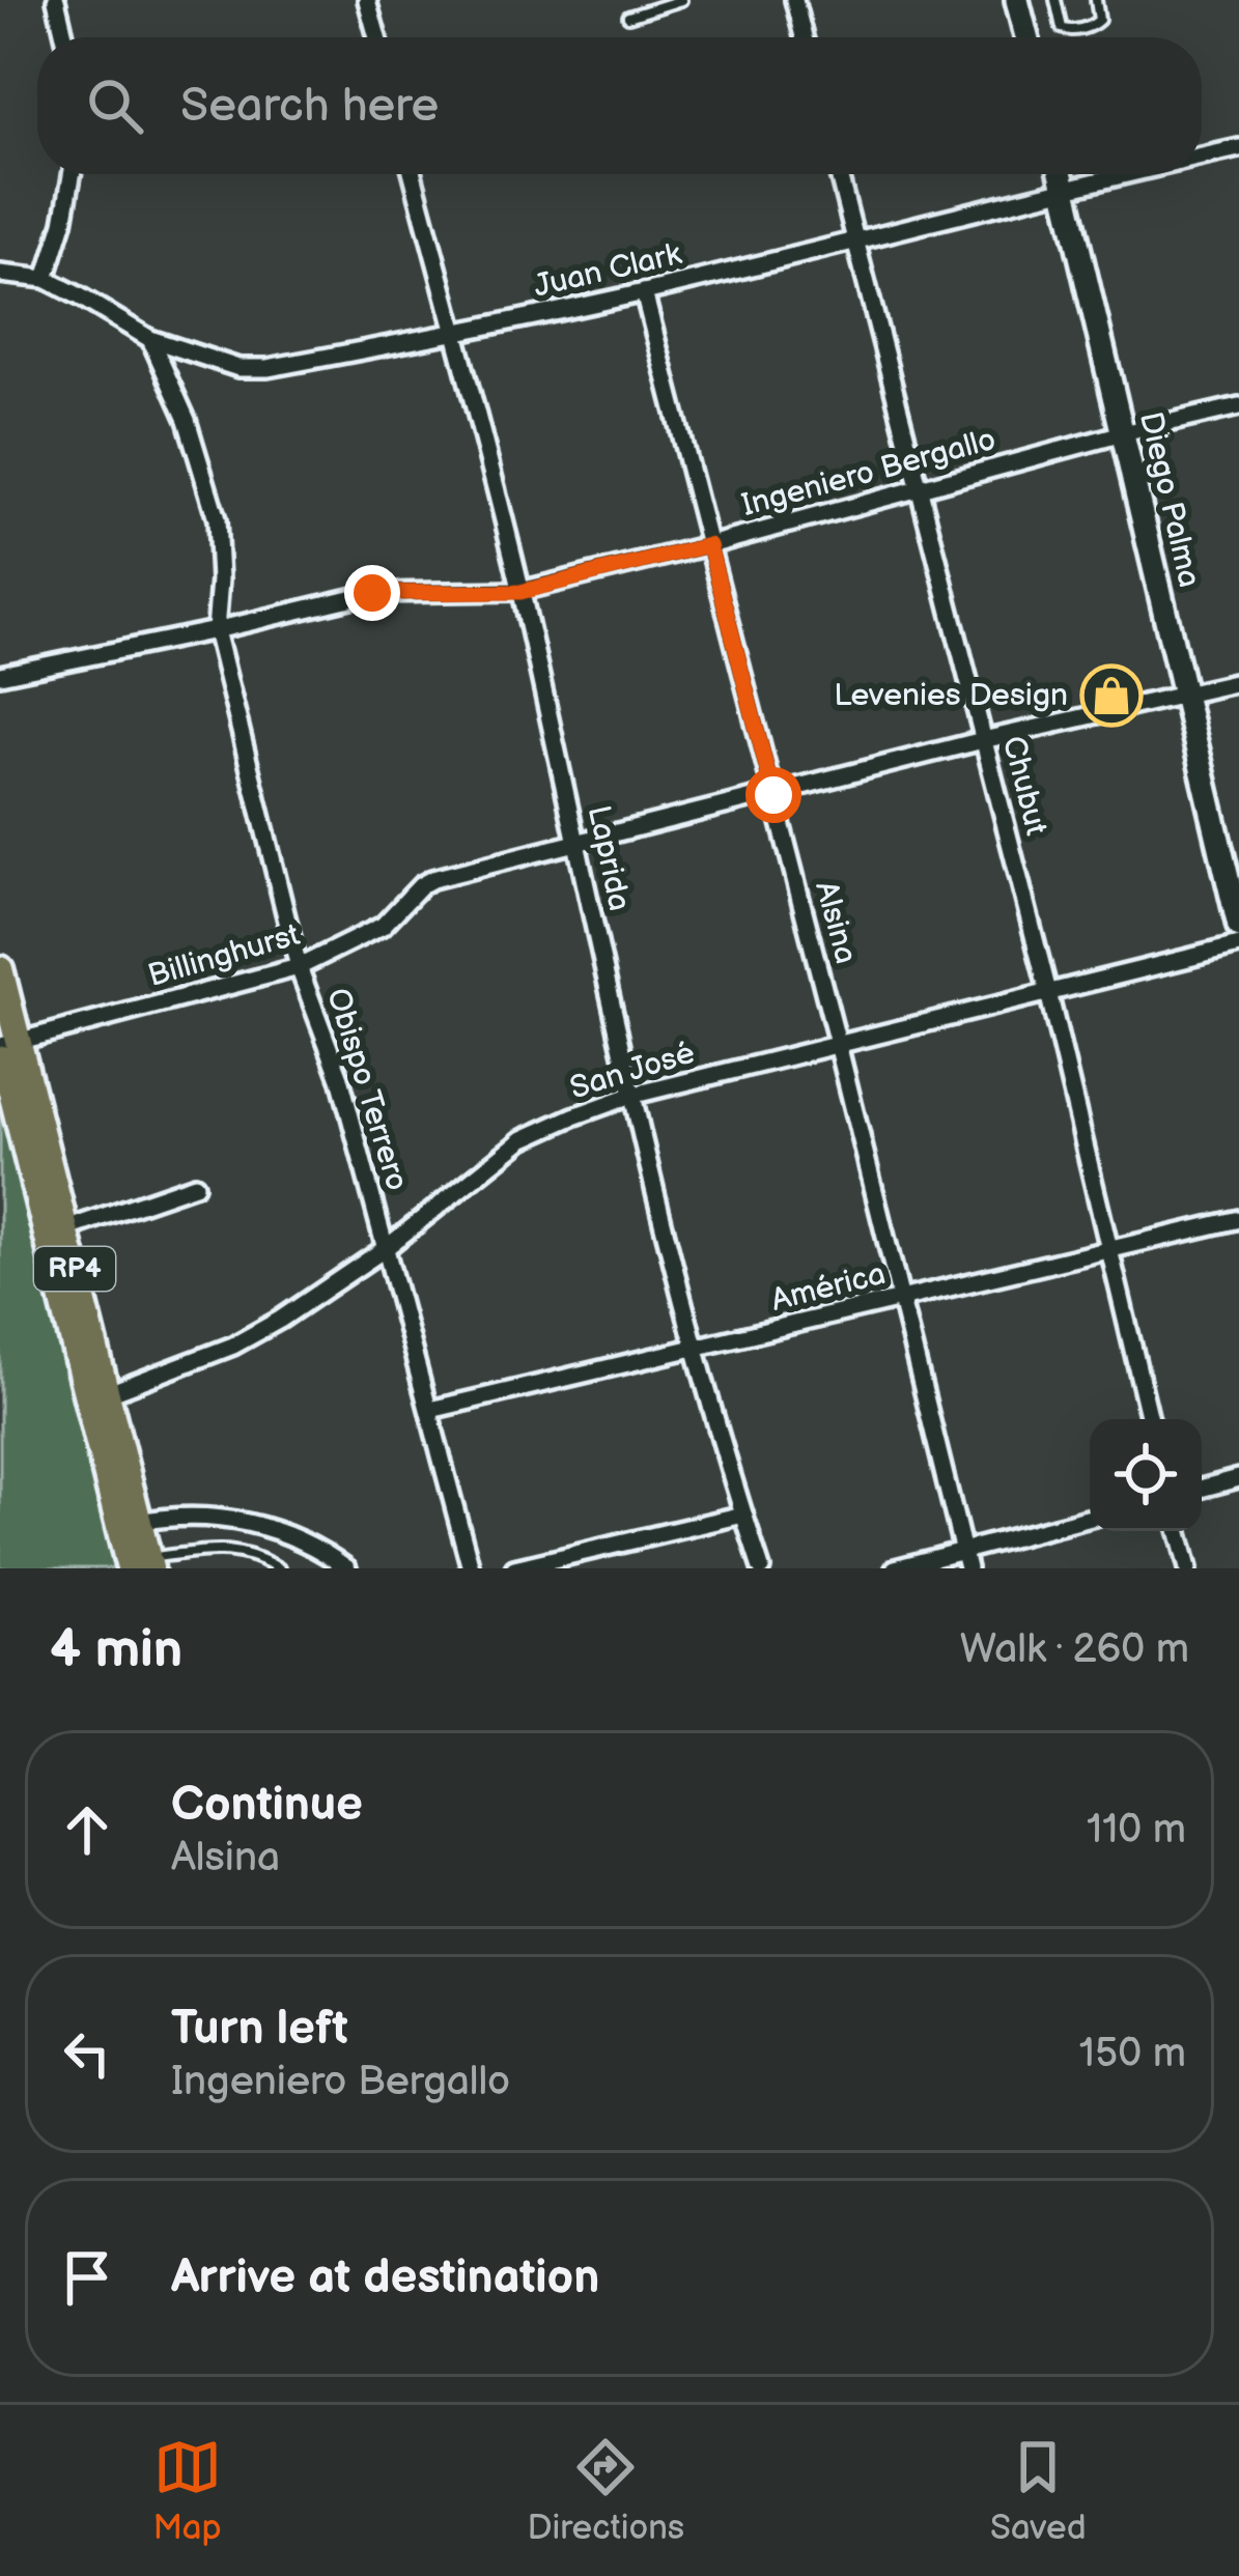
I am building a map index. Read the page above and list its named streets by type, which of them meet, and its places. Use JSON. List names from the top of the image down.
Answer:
{
  "streets": {
    "main road": ["Diego Palma", "RP4"],
    "street": [
      "Juan Clark",
      "Ingeniero Bergallo",
      "Chubut",
      "Laprida",
      "Alsina",
      "Billinghurst",
      "San José",
      "Obispo Terrero",
      "América"
    ]
  },
  "crossings": [
    ["Juan Clark", "Diego Palma"],
    ["Juan Clark", "Chubut"],
    ["Juan Clark", "Laprida"],
    ["Juan Clark", "Alsina"],
    ["Juan Clark", "Obispo Terrero"],
    ["Ingeniero Bergallo", "Diego Palma"],
    ["Ingeniero Bergallo", "Chubut"],
    ["Ingeniero Bergallo", "Laprida"],
    ["Ingeniero Bergallo", "Alsina"],
    ["Ingeniero Bergallo", "Obispo Terrero"],
    ["Diego Palma", "Billinghurst"],
    ["Chubut", "Billinghurst"],
    ["Chubut", "San José"],
    ["Chubut", "América"],
    ["Laprida", "Billinghurst"],
    ["Laprida", "San José"],
    ["Laprida", "América"],
    ["Alsina", "Billinghurst"],
    ["Alsina", "San José"],
    ["Alsina", "América"],
    ["Billinghurst", "Obispo Terrero"],
    ["Billinghurst", "RP4"],
    ["San José", "Obispo Terrero"],
    ["San José", "RP4"],
    ["Obispo Terrero", "América"]
  ],
  "places": {
    "shop": ["Levenies Design"]
  },
  "page": {
    "search": "Search here",
    "heading": ["4 min", "Walk · 260 m"],
    "list": [
      ["Continue", "Alsina", "110 m"],
      ["Turn left", "Ingeniero Bergallo", "150 m"],
      "Arrive at destination"
    ],
    "nav": ["Map", "Directions", "Saved"]
  }
}
